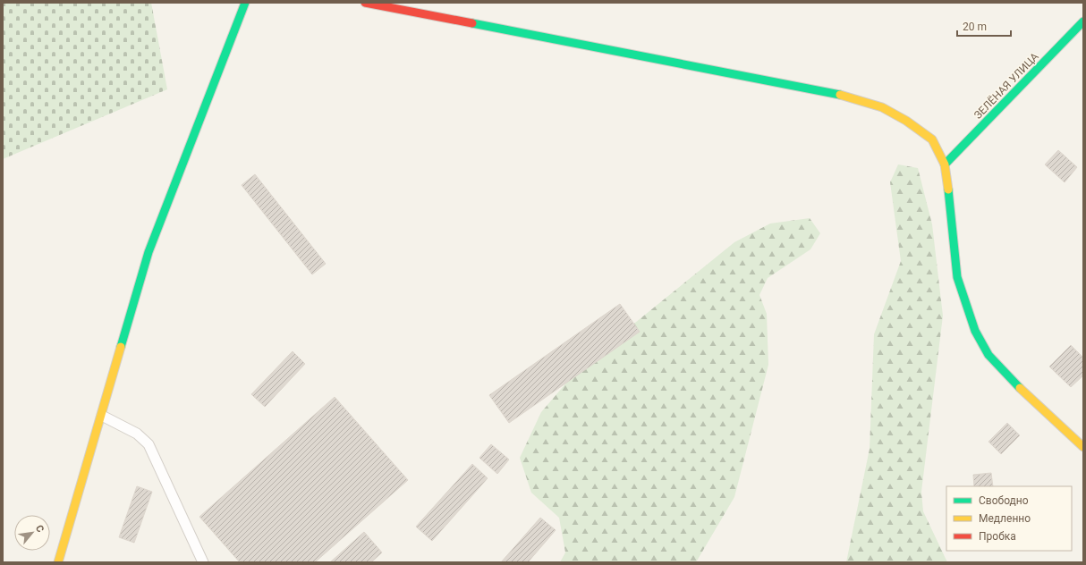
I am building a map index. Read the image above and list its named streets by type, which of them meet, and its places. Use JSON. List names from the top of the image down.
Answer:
{
  "streets": {
    "street": ["ЗЕЛЁНАЯ УЛИЦА"]
  },
  "legend": ["Свободно", "Медленно", "Пробка"],
  "scale_bar": "20 m",
  "north": "top right"
}
